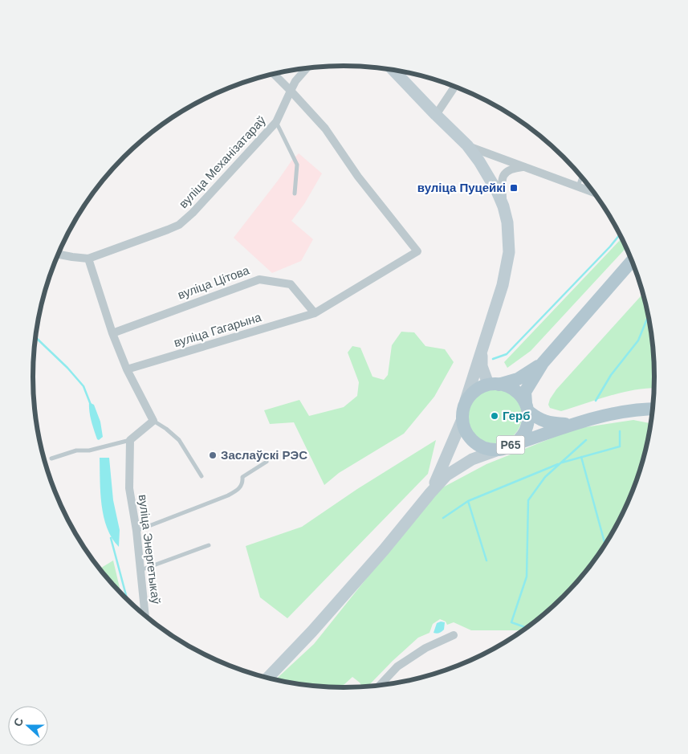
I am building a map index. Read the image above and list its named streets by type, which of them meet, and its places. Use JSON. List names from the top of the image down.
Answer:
{
  "streets": {
    "main road": ["Р65"],
    "street": [
      "вуліца Механізатараў",
      "вуліца Цітова",
      "вуліца Гагарына",
      "вуліца Энергетыкаў"
    ]
  },
  "crossings": [
    ["вуліца Цітова", "вуліца Гагарына"]
  ],
  "places": {
    "transit": ["вуліца Пуцейкі"],
    "other": ["Герб", "Заслаўскі РЭС"]
  },
  "north": "left"
}
